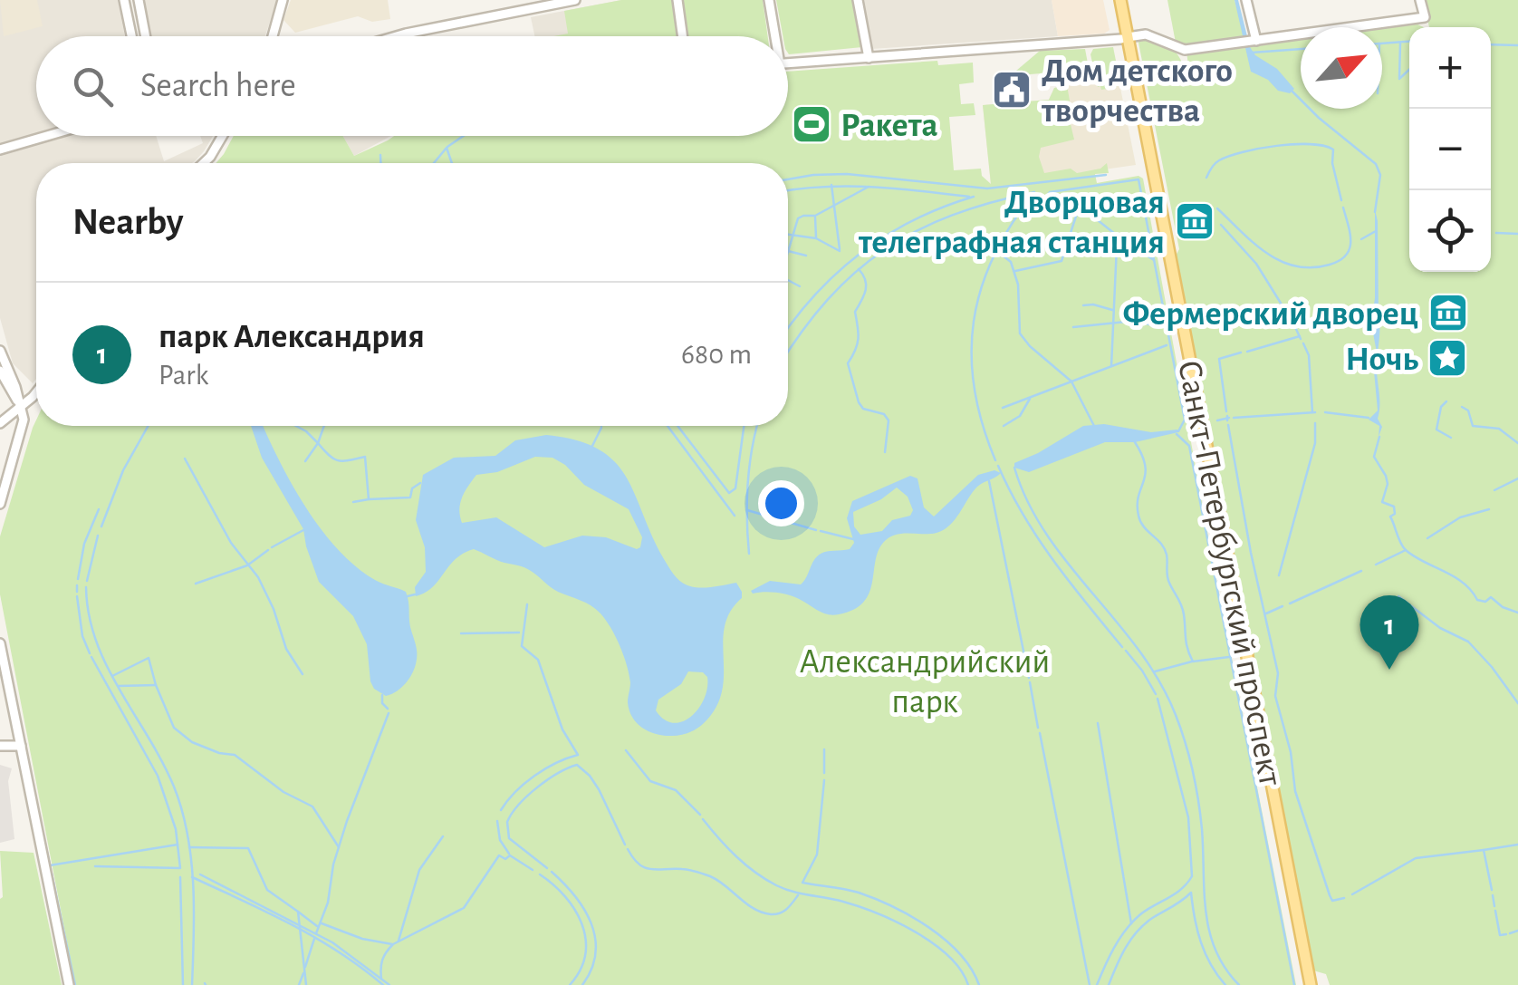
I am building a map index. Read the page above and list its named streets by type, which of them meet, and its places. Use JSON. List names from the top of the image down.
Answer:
{
  "streets": {
    "main road": ["Санкт-Петербургский проспект"]
  },
  "parks": ["Александрийский парк"],
  "places": {
    "public building": ["Дом детского творчества"],
    "sports": ["Ракета"],
    "museum": ["Дворцовая телеграфная станция", "Фермерский дворец"],
    "place": ["Ночь"]
  },
  "north": "top right",
  "page": {
    "map_buttons": ["+", "−"],
    "search": "Search here",
    "heading": "Nearby",
    "list": [
      {
        "mark": "1",
        "name": "парк Александрия",
        "note": "Park",
        "value": "680 m"
      }
    ],
    "pins": "1"
  }
}
